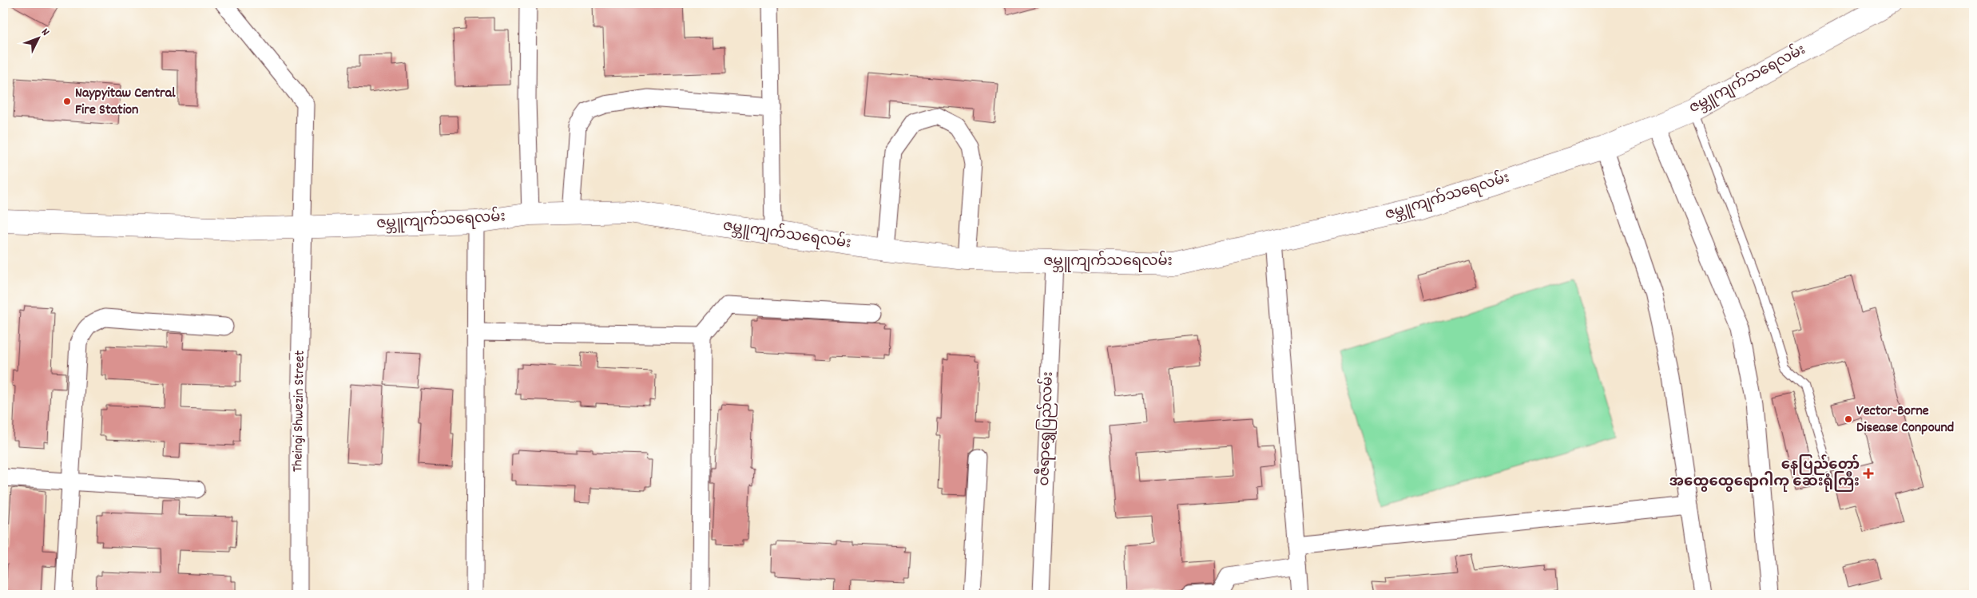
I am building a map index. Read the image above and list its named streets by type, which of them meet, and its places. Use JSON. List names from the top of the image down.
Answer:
{
  "streets": {
    "main road": ["ဇမ္ဘူကျက်သရေလမ်း"],
    "street": ["Theingi Shwezin Street", "ဝဇီရာရွှေပြည်လမ်း"]
  },
  "crossings": [
    ["ဇမ္ဘူကျက်သရေလမ်း", "Theingi Shwezin Street"],
    ["ဇမ္ဘူကျက်သရေလမ်း", "ဝဇီရာရွှေပြည်လမ်း"]
  ],
  "places": {
    "other": ["Naypyitaw Central Fire Station", "Vector-Borne Disease Conpound"],
    "health": ["နေပြည်တော် အထွေထွေရောဂါကု ဆေးရုံကြီး"]
  },
  "north": "top right"
}
